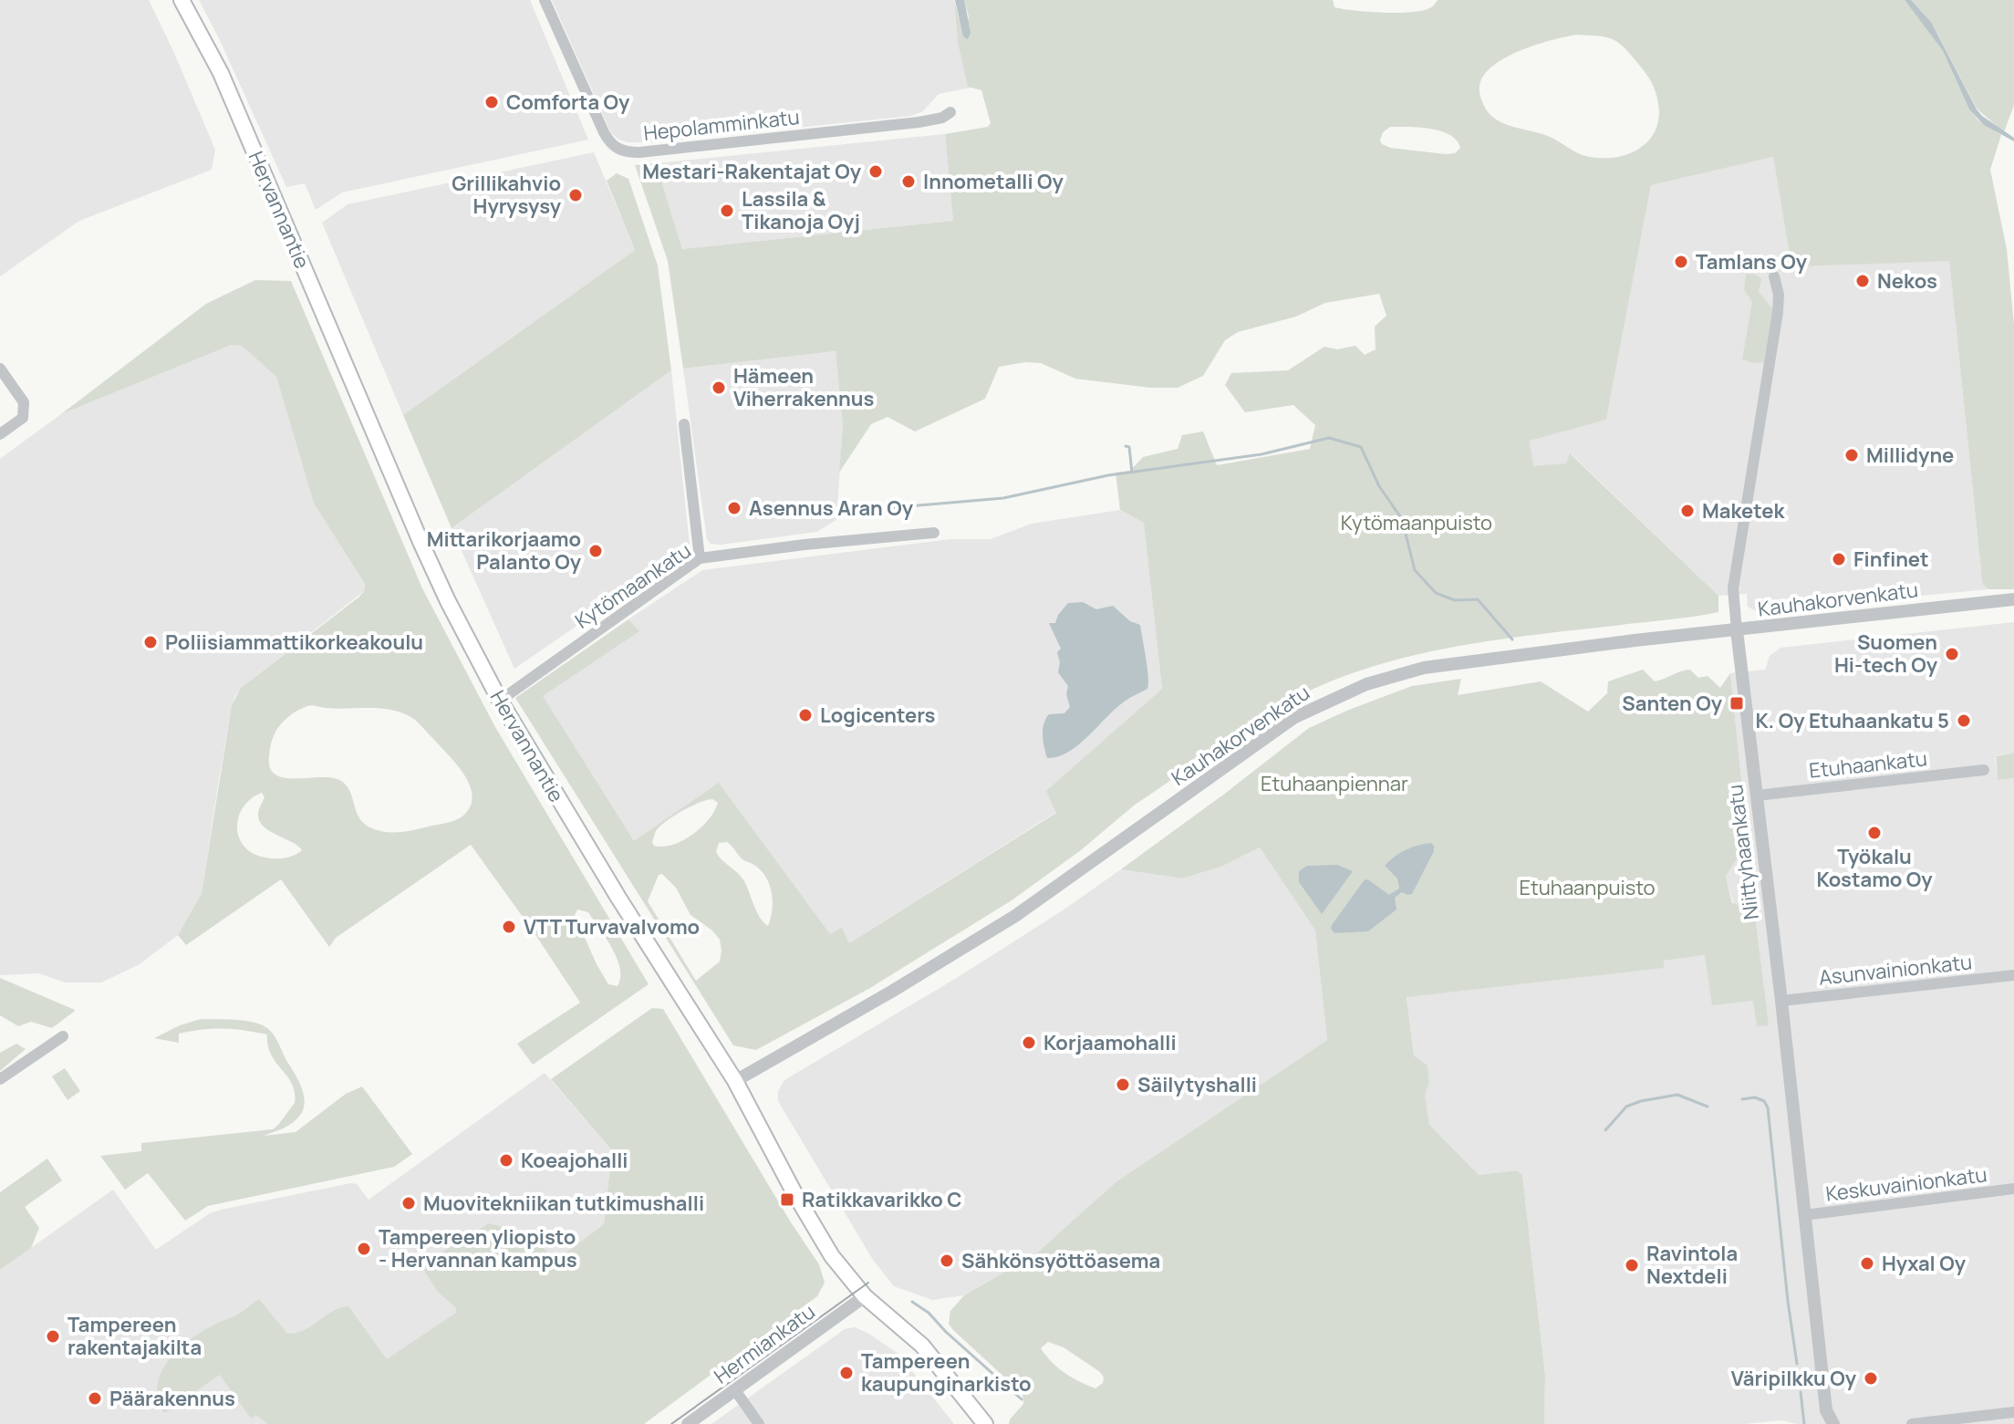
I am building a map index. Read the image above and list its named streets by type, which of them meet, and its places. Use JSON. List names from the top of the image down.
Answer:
{
  "streets": {
    "main road": ["Hervannantie"],
    "street": [
      "Hepolamminkatu",
      "Kytömaankatu",
      "Kauhakorvenkatu",
      "Etuhaankatu",
      "Niittyhaankatu",
      "Asunvainionkatu",
      "Keskuvainionkatu",
      "Hermiankatu"
    ]
  },
  "crossings": [
    ["Hervannantie", "Kytömaankatu"],
    ["Hervannantie", "Kauhakorvenkatu"],
    ["Hervannantie", "Hermiankatu"],
    ["Kauhakorvenkatu", "Niittyhaankatu"],
    ["Etuhaankatu", "Niittyhaankatu"],
    ["Niittyhaankatu", "Asunvainionkatu"],
    ["Niittyhaankatu", "Keskuvainionkatu"]
  ],
  "parks": ["Kytömaanpuisto", "Etuhaanpiennar", "Etuhaanpuisto"],
  "places": {
    "other": [
      "Comforta Oy",
      "Mestari-Rakentajat Oy",
      "Innometalli Oy",
      "Grillikahvio Hyrysysy",
      "Lassila & Tikanoja Oyj",
      "Tamlans Oy",
      "Nekos",
      "Hämeen Viherrakennus",
      "Millidyne",
      "Asennus Aran Oy",
      "Maketek",
      "Mittarikorjaamo Palanto Oy",
      "Finfinet",
      "Poliisiammattikorkeakoulu",
      "Suomen Hi-tech Oy",
      "Logicenters",
      "K. Oy Etuhaankatu 5",
      "Työkalu Kostamo Oy",
      "VTT Turvavalvomo",
      "Korjaamohalli",
      "Säilytyshalli",
      "Koeajohalli",
      "Muovitekniikan tutkimushalli",
      "Tampereen yliopisto - Hervannan kampus",
      "Sähkönsyöttöasema",
      "Hyxal Oy",
      "Ravintola Nextdeli",
      "Tampereen rakentajakilta",
      "Tampereen kaupunginarkisto",
      "Väripilkku Oy",
      "Päärakennus"
    ],
    "transit": ["Santen Oy", "Ratikkavarikko C"]
  }
}
